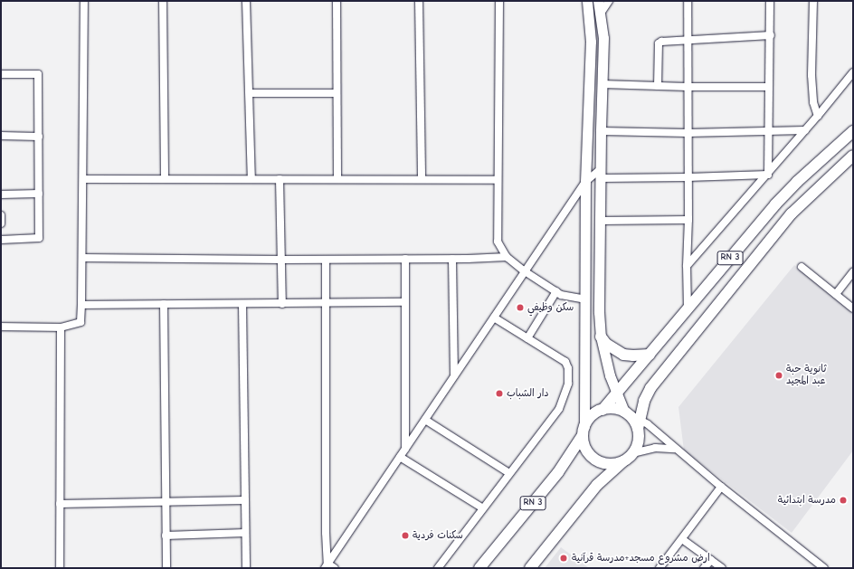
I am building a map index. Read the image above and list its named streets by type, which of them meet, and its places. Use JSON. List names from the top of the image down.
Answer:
{
  "streets": {
    "main road": ["RN 3"]
  },
  "places": [
    "سكن وظيفي",
    "ثانوية حبة عبد المجيد",
    "دار الشباب",
    "مدرسة ابتدائية",
    "سكنات فردية",
    "ارض مشروع مسجد+مدرسة قرآنية"
  ]
}
